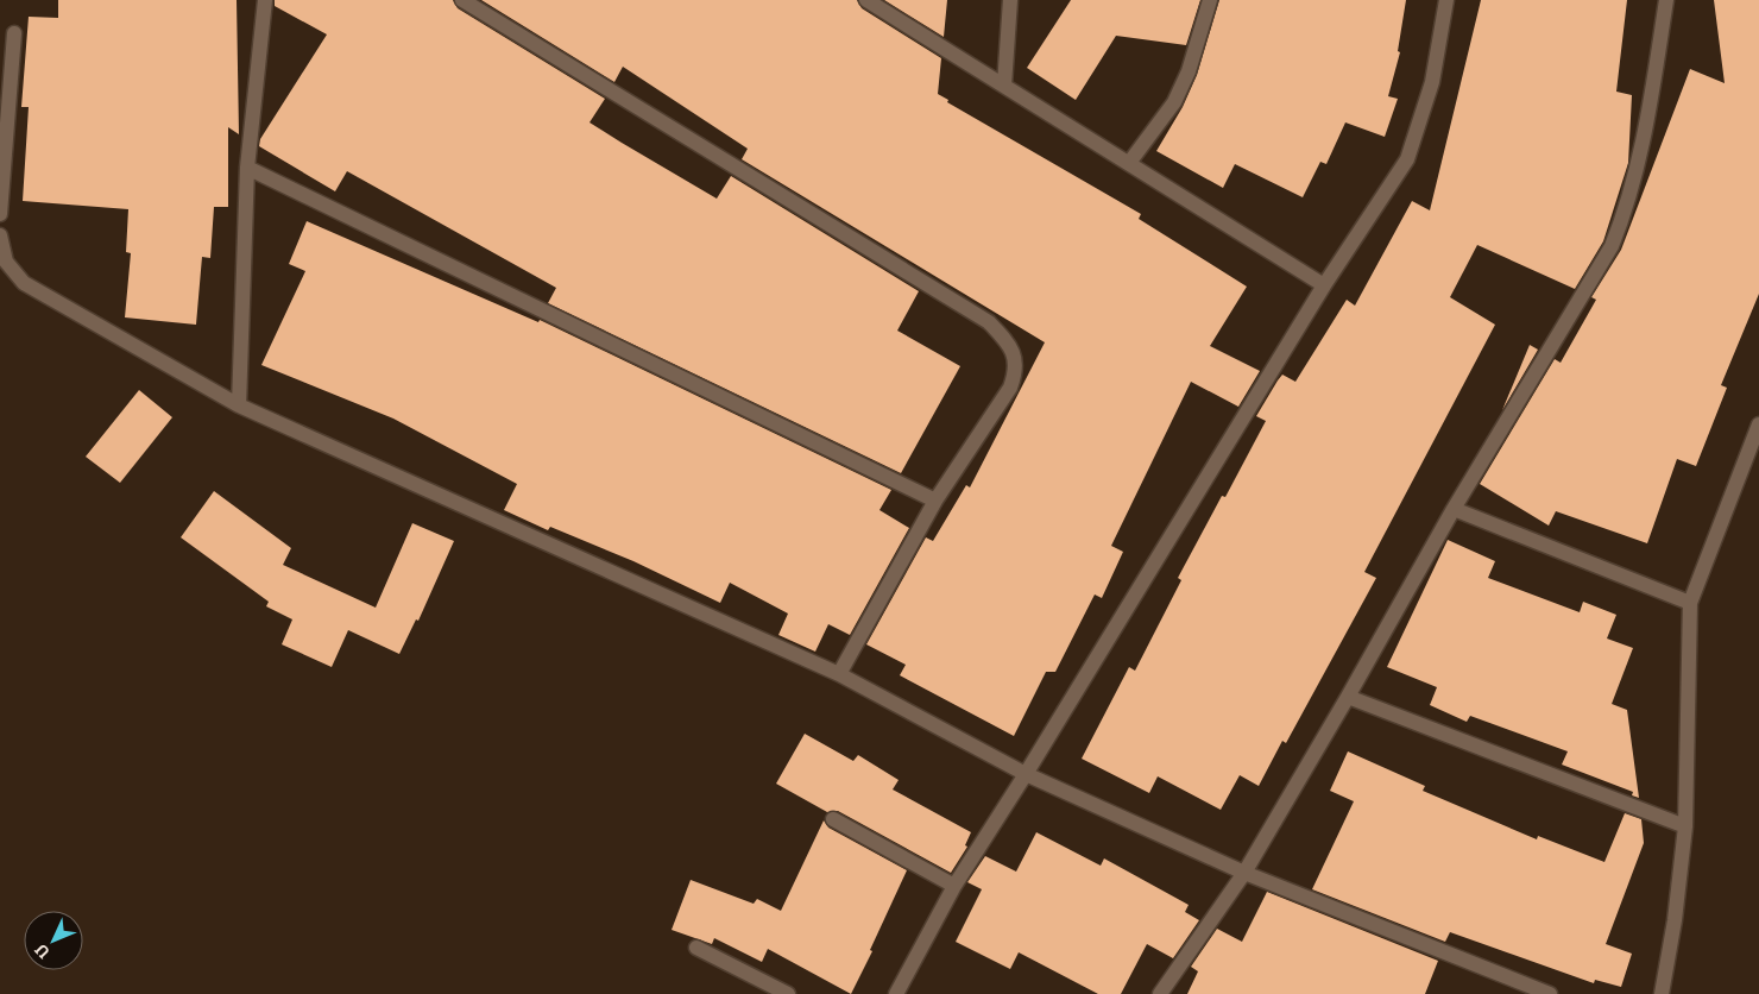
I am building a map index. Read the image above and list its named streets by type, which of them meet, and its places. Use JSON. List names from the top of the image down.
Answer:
{
  "north": "bottom left"
}
